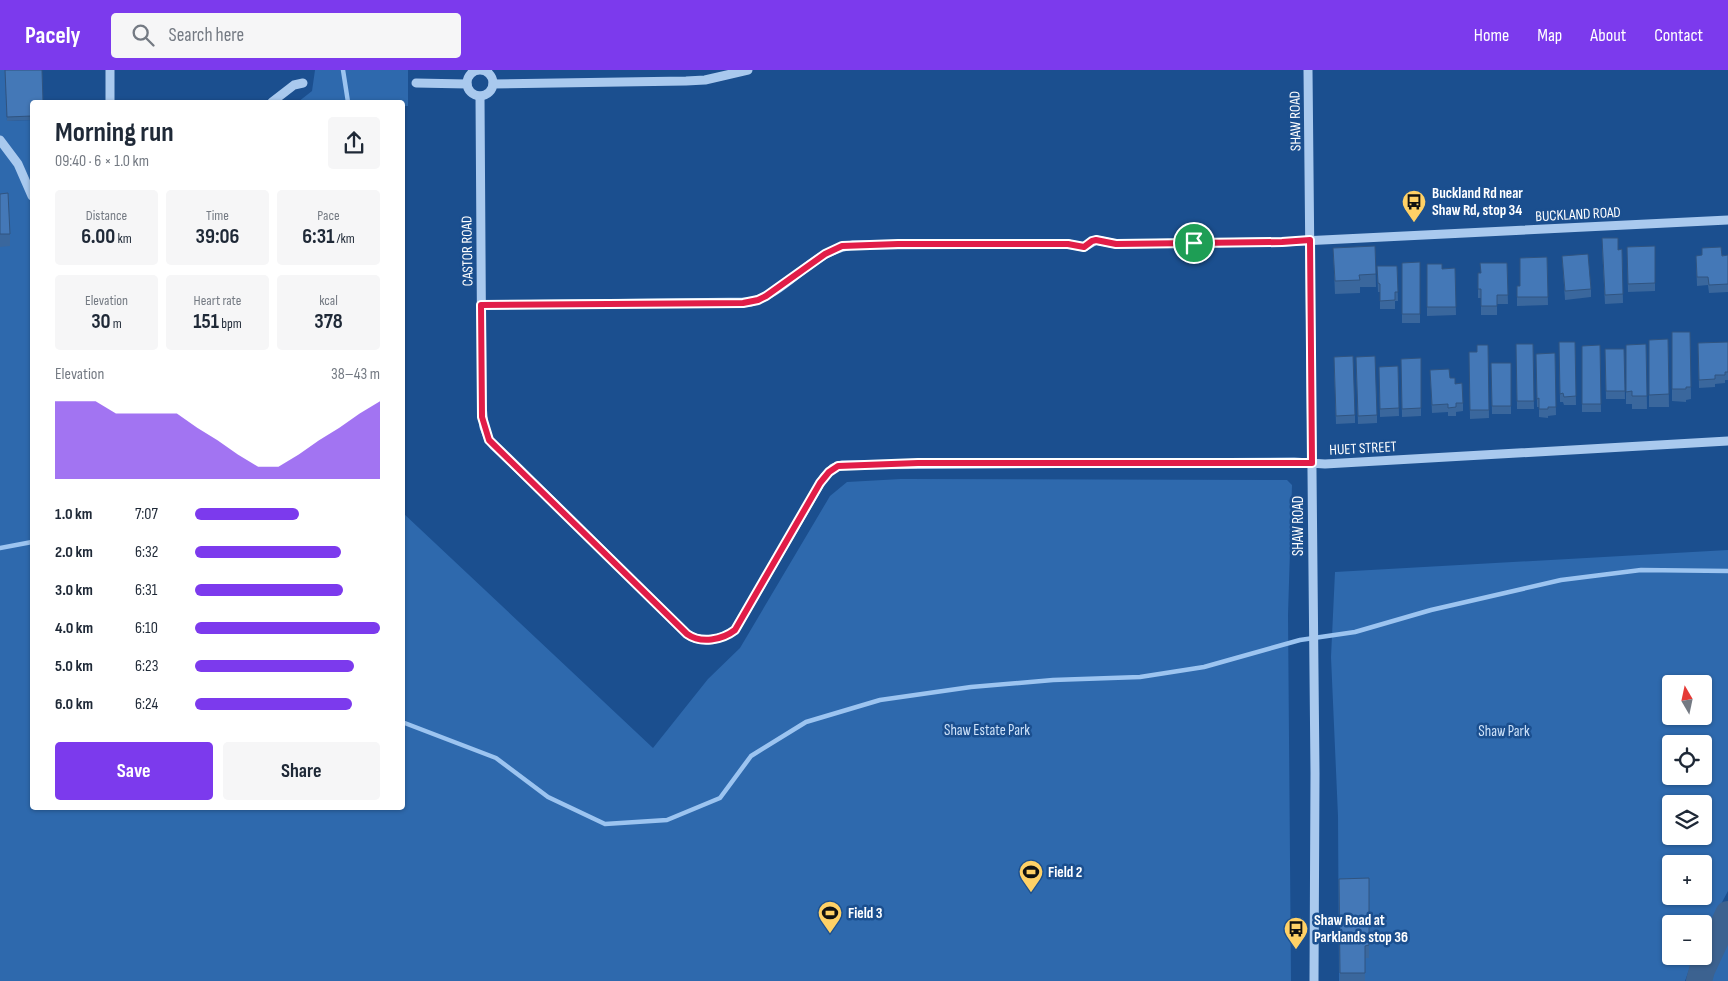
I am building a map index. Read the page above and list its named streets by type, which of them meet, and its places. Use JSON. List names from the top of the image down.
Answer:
{
  "streets": {
    "street": [
      "SHAW ROAD",
      "BUCKLAND ROAD",
      "CASTOR ROAD",
      "HUET STREET"
    ]
  },
  "crossings": [
    ["SHAW ROAD", "BUCKLAND ROAD"],
    ["SHAW ROAD", "HUET STREET"],
    ["BUCKLAND ROAD", "CASTOR ROAD"],
    ["CASTOR ROAD", "HUET STREET"]
  ],
  "parks": ["Shaw Estate Park", "Shaw Park"],
  "places": {
    "bus stop": ["Buckland Rd near Shaw Rd, stop 34", "Shaw Road at Parklands stop 36"],
    "sports": ["Field 2", "Field 3"]
  },
  "north": "top",
  "page": {
    "header": "Pacely",
    "search": "Search here",
    "nav": [
      "Home",
      "Map",
      "About",
      "Contact"
    ],
    "heading": ["Morning run", "09:40 · 6 × 1.0 km"],
    "stats": [
      ["Distance", "6.00 km"],
      ["Time", "39:06"],
      ["Pace", "6:31 /km"],
      ["Elevation", "30 m"],
      ["Heart rate", "151 bpm"],
      ["kcal", "378"]
    ],
    "chart": ["Elevation", "38–43 m"],
    "list": [
      {
        "name": "1.0 km",
        "note": "7:07"
      },
      {
        "name": "2.0 km",
        "note": "6:32"
      },
      {
        "name": "3.0 km",
        "note": "6:31"
      },
      {
        "name": "4.0 km",
        "note": "6:10"
      },
      {
        "name": "5.0 km",
        "note": "6:23"
      },
      {
        "name": "6.0 km",
        "note": "6:24"
      }
    ],
    "map_buttons": ["+", "−"],
    "buttons": ["Save", "Share"]
  }
}
